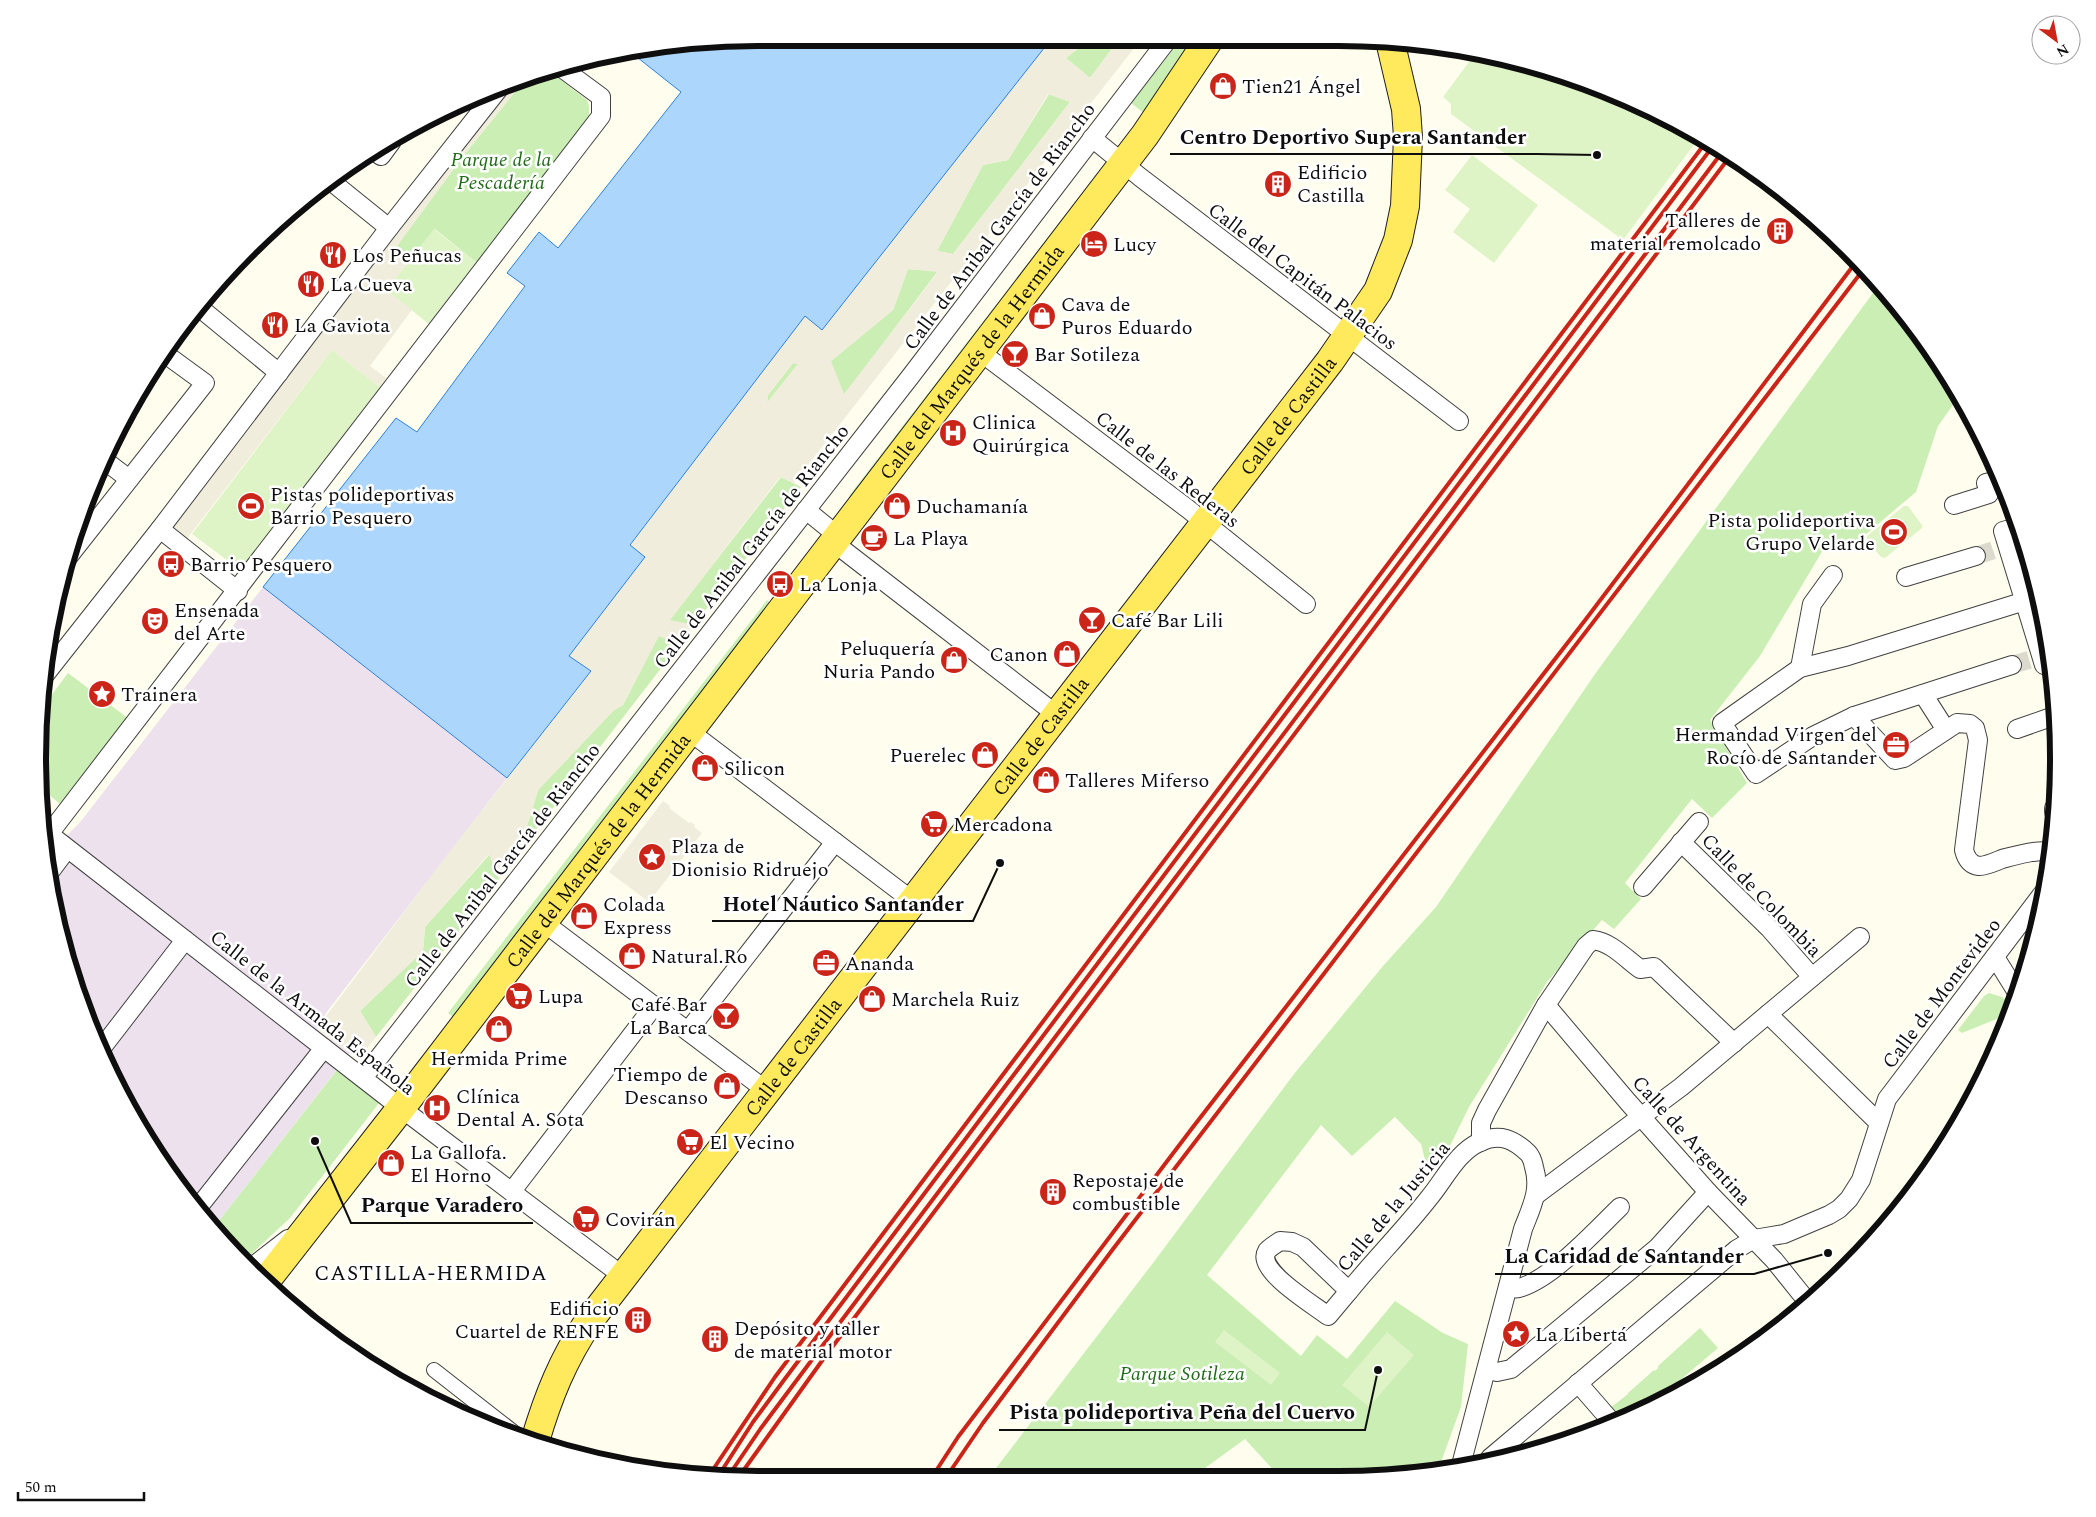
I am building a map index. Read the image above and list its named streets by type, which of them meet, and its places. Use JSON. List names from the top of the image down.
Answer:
{
  "streets": {
    "main road": ["Calle del Marqués de la Hermida", "Calle de Castilla"],
    "street": [
      "Calle de Anibal García de Riancho",
      "Calle del Capitán Palacios",
      "Calle de las Rederas",
      "Calle de Colombia",
      "Calle de Montevideo",
      "Calle de la Armada Española",
      "Calle de Argentina",
      "Calle de la Justicia"
    ]
  },
  "crossings": [
    ["Calle de Anibal García de Riancho", "Calle de la Armada Española"],
    ["Calle del Capitán Palacios", "Calle del Marqués de la Hermida"],
    ["Calle del Capitán Palacios", "Calle de Castilla"],
    ["Calle del Marqués de la Hermida", "Calle de las Rederas"],
    ["Calle del Marqués de la Hermida", "Calle de la Armada Española"],
    ["Calle de Castilla", "Calle de las Rederas"],
    ["Calle de Castilla", "Calle de la Armada Española"],
    ["Calle de Colombia", "Calle de Argentina"],
    ["Calle de Colombia", "Calle de la Justicia"],
    ["Calle de Montevideo", "Calle de Argentina"]
  ],
  "districts": ["CASTILLA-HERMIDA"],
  "parks": ["Parque de la Pescadería", "Parque Sotileza"],
  "places": {
    "shop": [
      "Tien21 Ángel",
      "Cava de Puros Eduardo",
      "Duchamanía",
      "Canon",
      "Peluquería Nuria Pando",
      "Puerelec",
      "Silicon",
      "Talleres Miferso",
      "Colada Express",
      "Natural.Ro",
      "Marchela Ruiz",
      "Hermida Prime",
      "Tiempo de Descanso",
      "La Gallofa. El Horno"
    ],
    "other": [
      "Centro Deportivo Supera Santander",
      "Hotel Náutico Santander",
      "Parque Varadero",
      "La Caridad de Santander",
      "Pista polideportiva Peña del Cuervo"
    ],
    "building": [
      "Edificio Castilla",
      "Talleres de material remolcado",
      "Repostaje de combustible",
      "Edificio Cuartel de RENFE",
      "Depósito y taller de material motor"
    ],
    "hotel": ["Lucy"],
    "restaurant": ["Los Peñucas", "La Cueva", "La Gaviota"],
    "bar": ["Bar Sotileza", "Café Bar Lili", "Café Bar La Barca"],
    "hospital": ["Clinica Quirúrgica", "Clínica Dental A. Sota"],
    "sports": ["Pistas polideportivas Barrio Pesquero", "Pista polideportiva Grupo Velarde"],
    "cafe": ["La Playa"],
    "bus stop": ["Barrio Pesquero", "La Lonja"],
    "theatre": ["Ensenada del Arte"],
    "place": ["Trainera", "Plaza de Dionisio Ridruejo", "La Libertá"],
    "office": ["Hermandad Virgen del Rocío de Santander", "Ananda"],
    "supermarket": [
      "Mercadona",
      "Lupa",
      "El Vecino",
      "Covirán"
    ]
  },
  "scale_bar": "50 m",
  "north": "bottom right"
}
